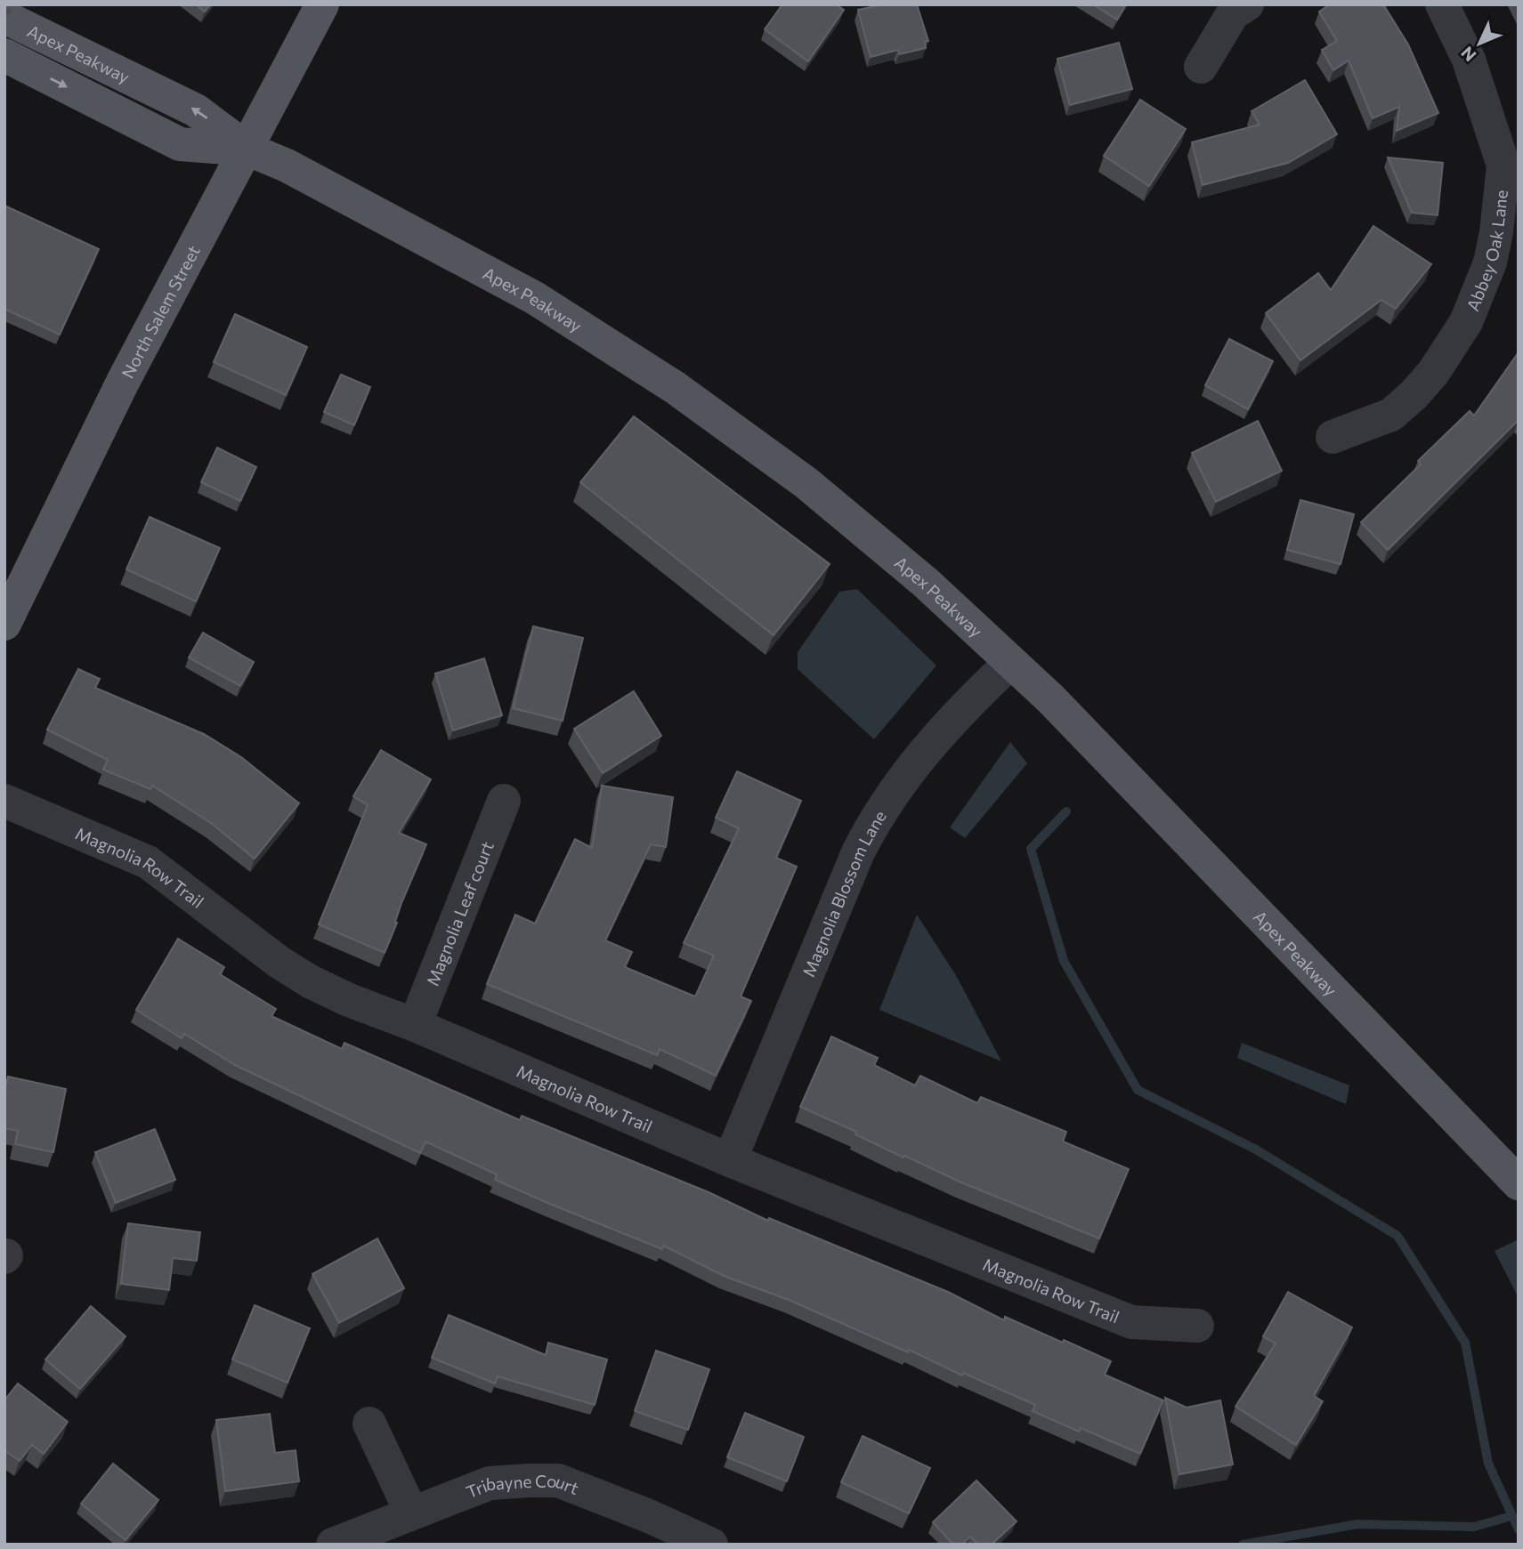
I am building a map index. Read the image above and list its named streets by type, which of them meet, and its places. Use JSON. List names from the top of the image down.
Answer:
{
  "streets": {
    "main road": ["Apex Peakway", "North Salem Street"],
    "street": [
      "Abbey Oak Lane",
      "Magnolia Row Trail",
      "Magnolia Blossom Lane",
      "Magnolia Leaf court",
      "Tribayne Court"
    ]
  },
  "crossings": [
    ["Apex Peakway", "North Salem Street"],
    ["Apex Peakway", "Magnolia Blossom Lane"],
    ["Magnolia Row Trail", "Magnolia Blossom Lane"],
    ["Magnolia Row Trail", "Magnolia Leaf court"]
  ],
  "north": "bottom left"
}
